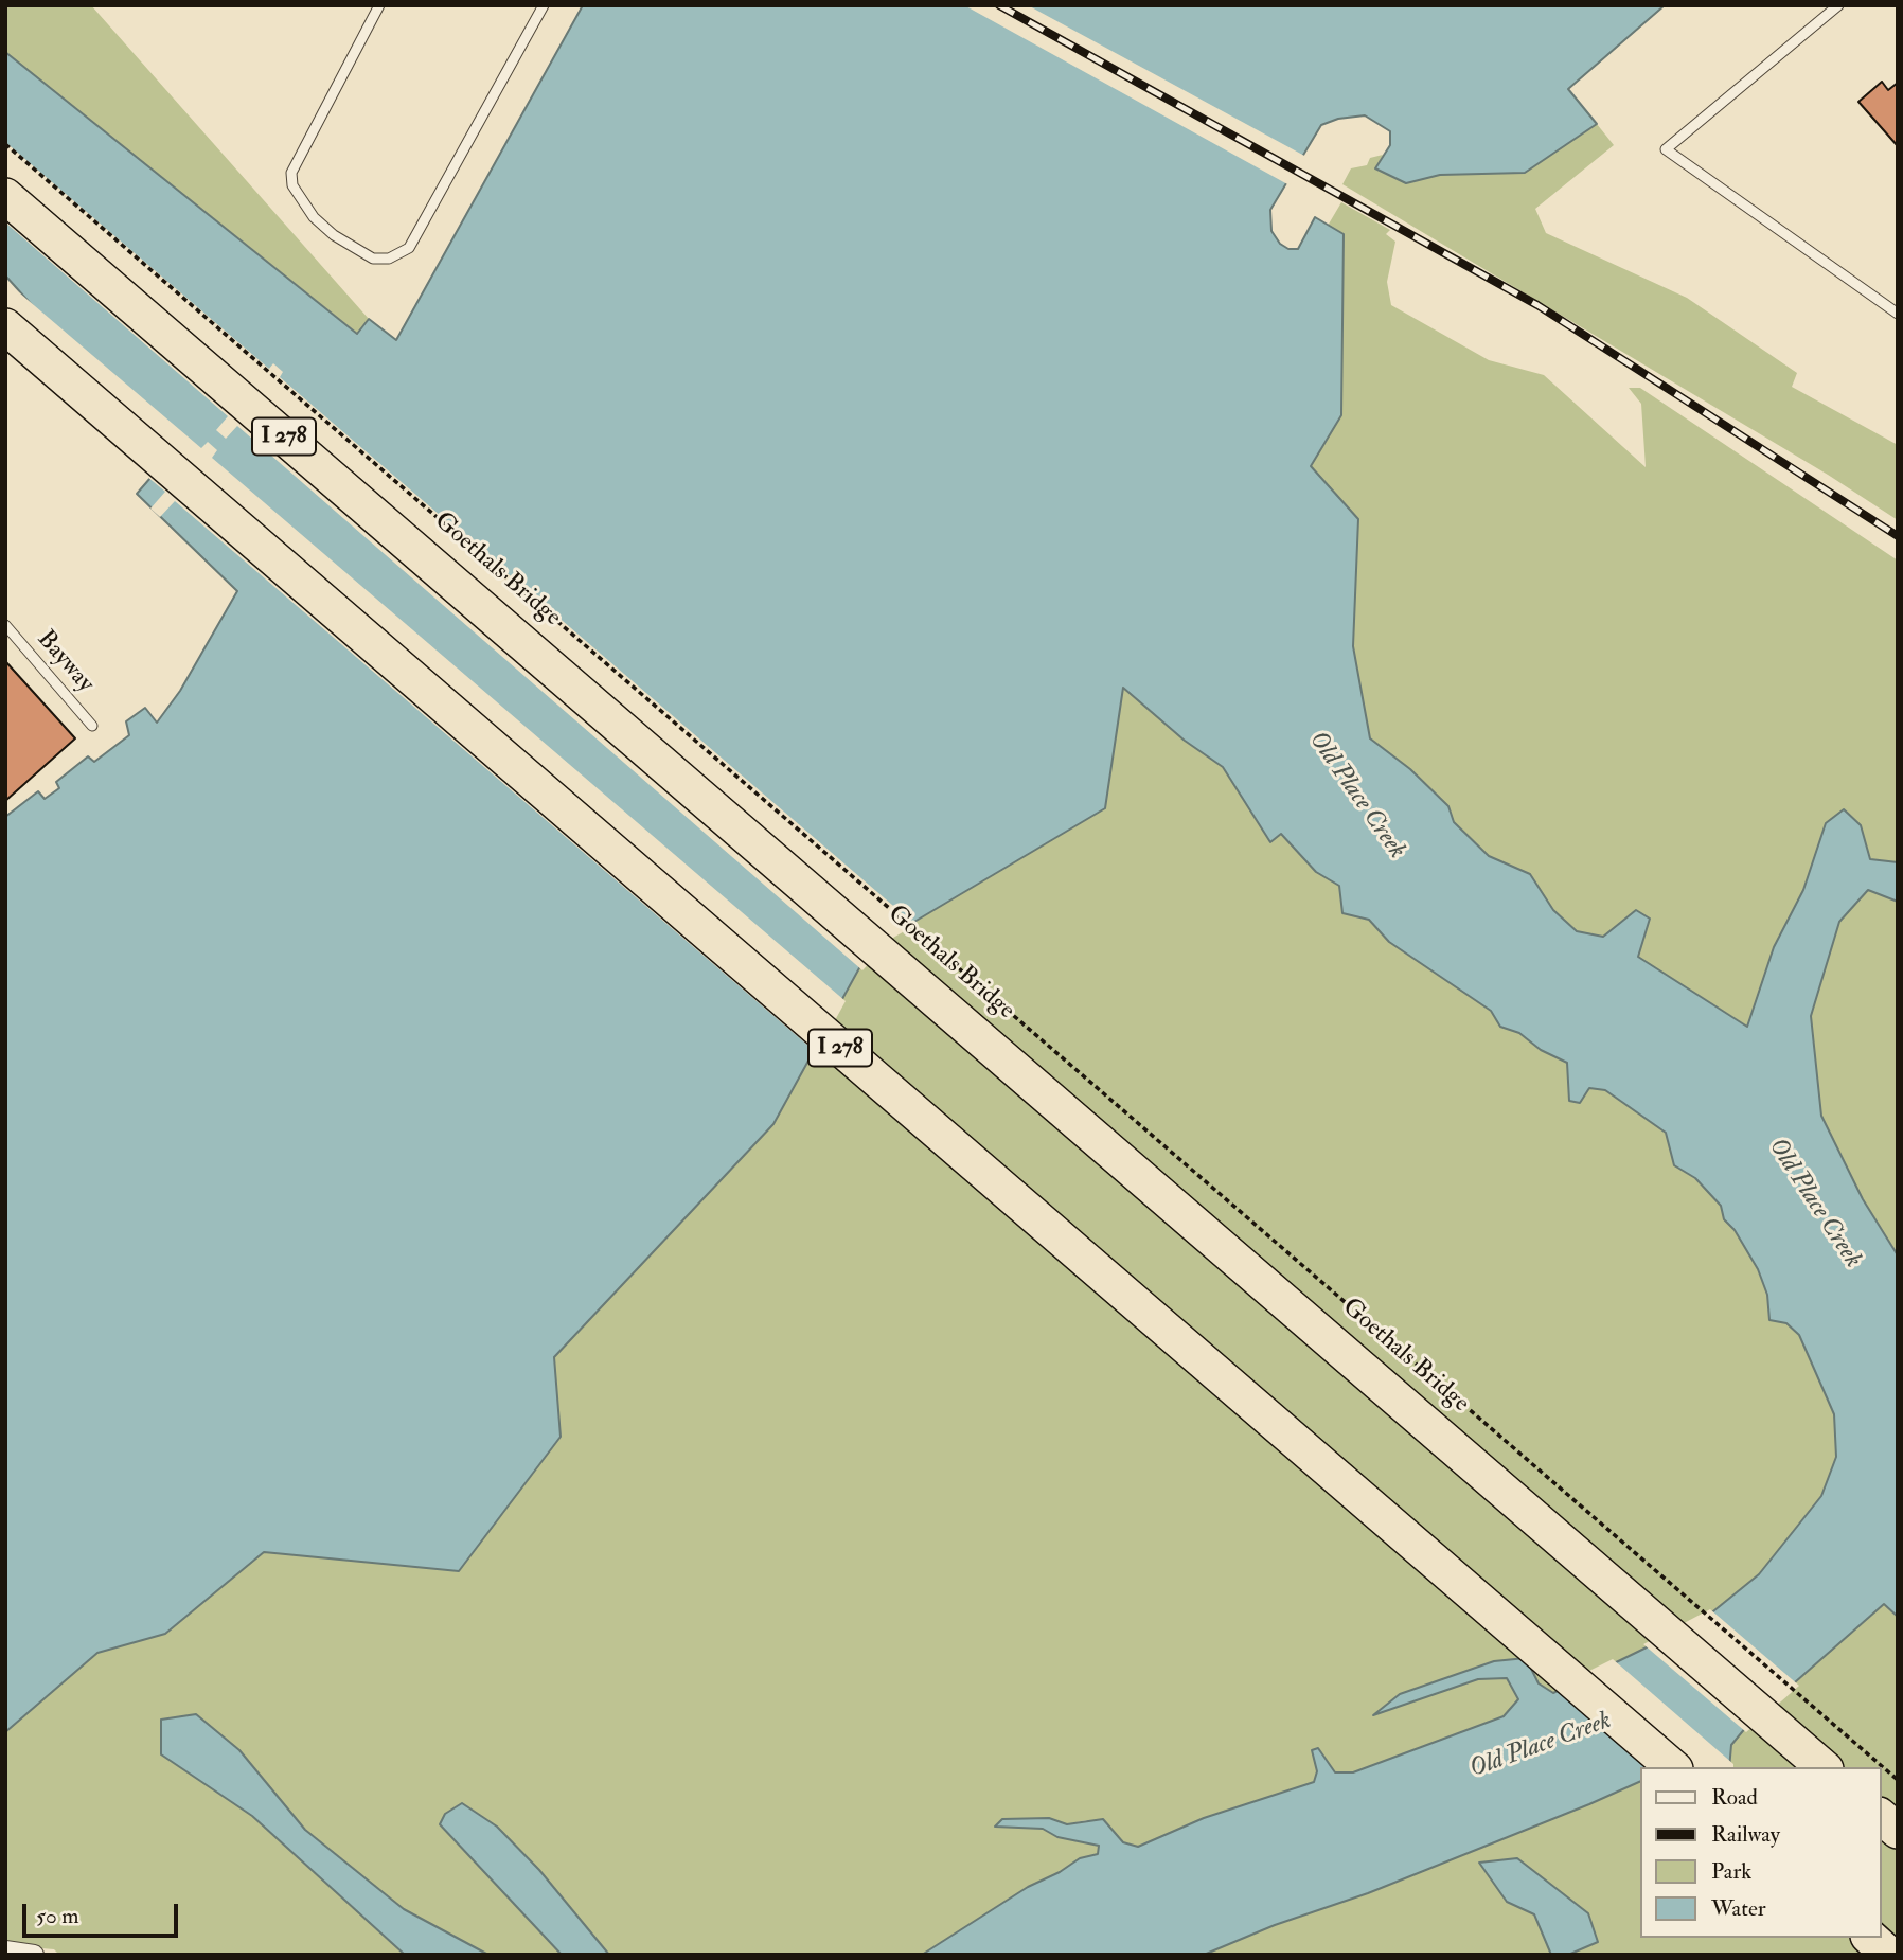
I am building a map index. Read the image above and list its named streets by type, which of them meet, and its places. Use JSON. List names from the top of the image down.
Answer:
{
  "streets": {
    "highway": ["I 278", "Goethals Bridge"],
    "lane": ["Bayway"]
  },
  "water": ["Old Place Creek"],
  "legend": [
    "Road",
    "Railway",
    "Park",
    "Water"
  ],
  "scale_bar": "50 m"
}
